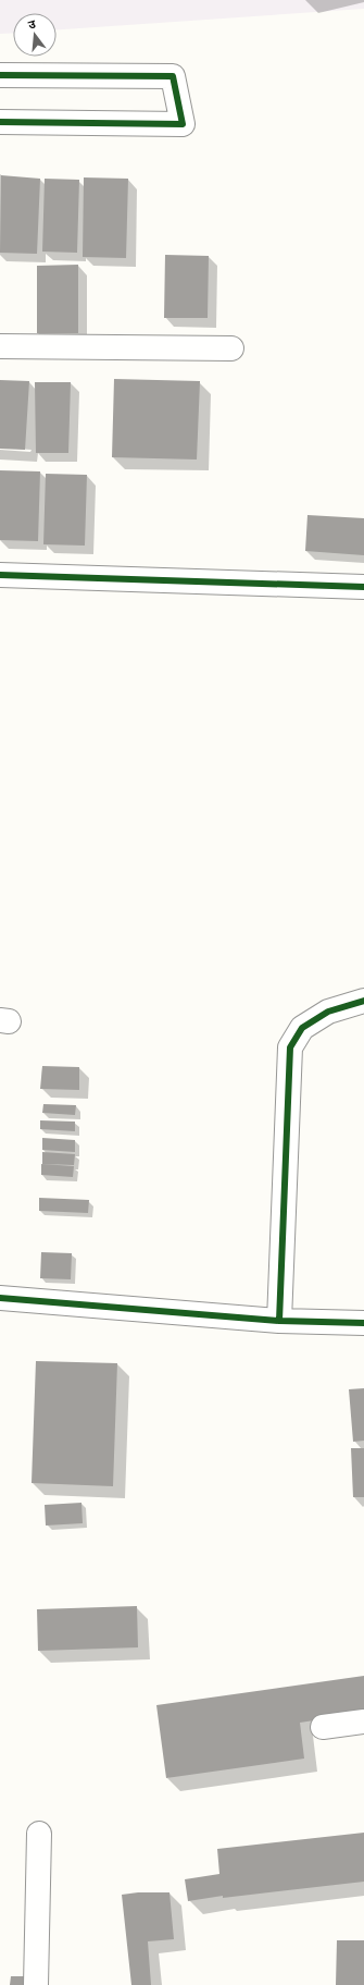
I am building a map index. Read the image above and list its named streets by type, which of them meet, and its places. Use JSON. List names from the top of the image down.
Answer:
{
  "north": "top"
}
